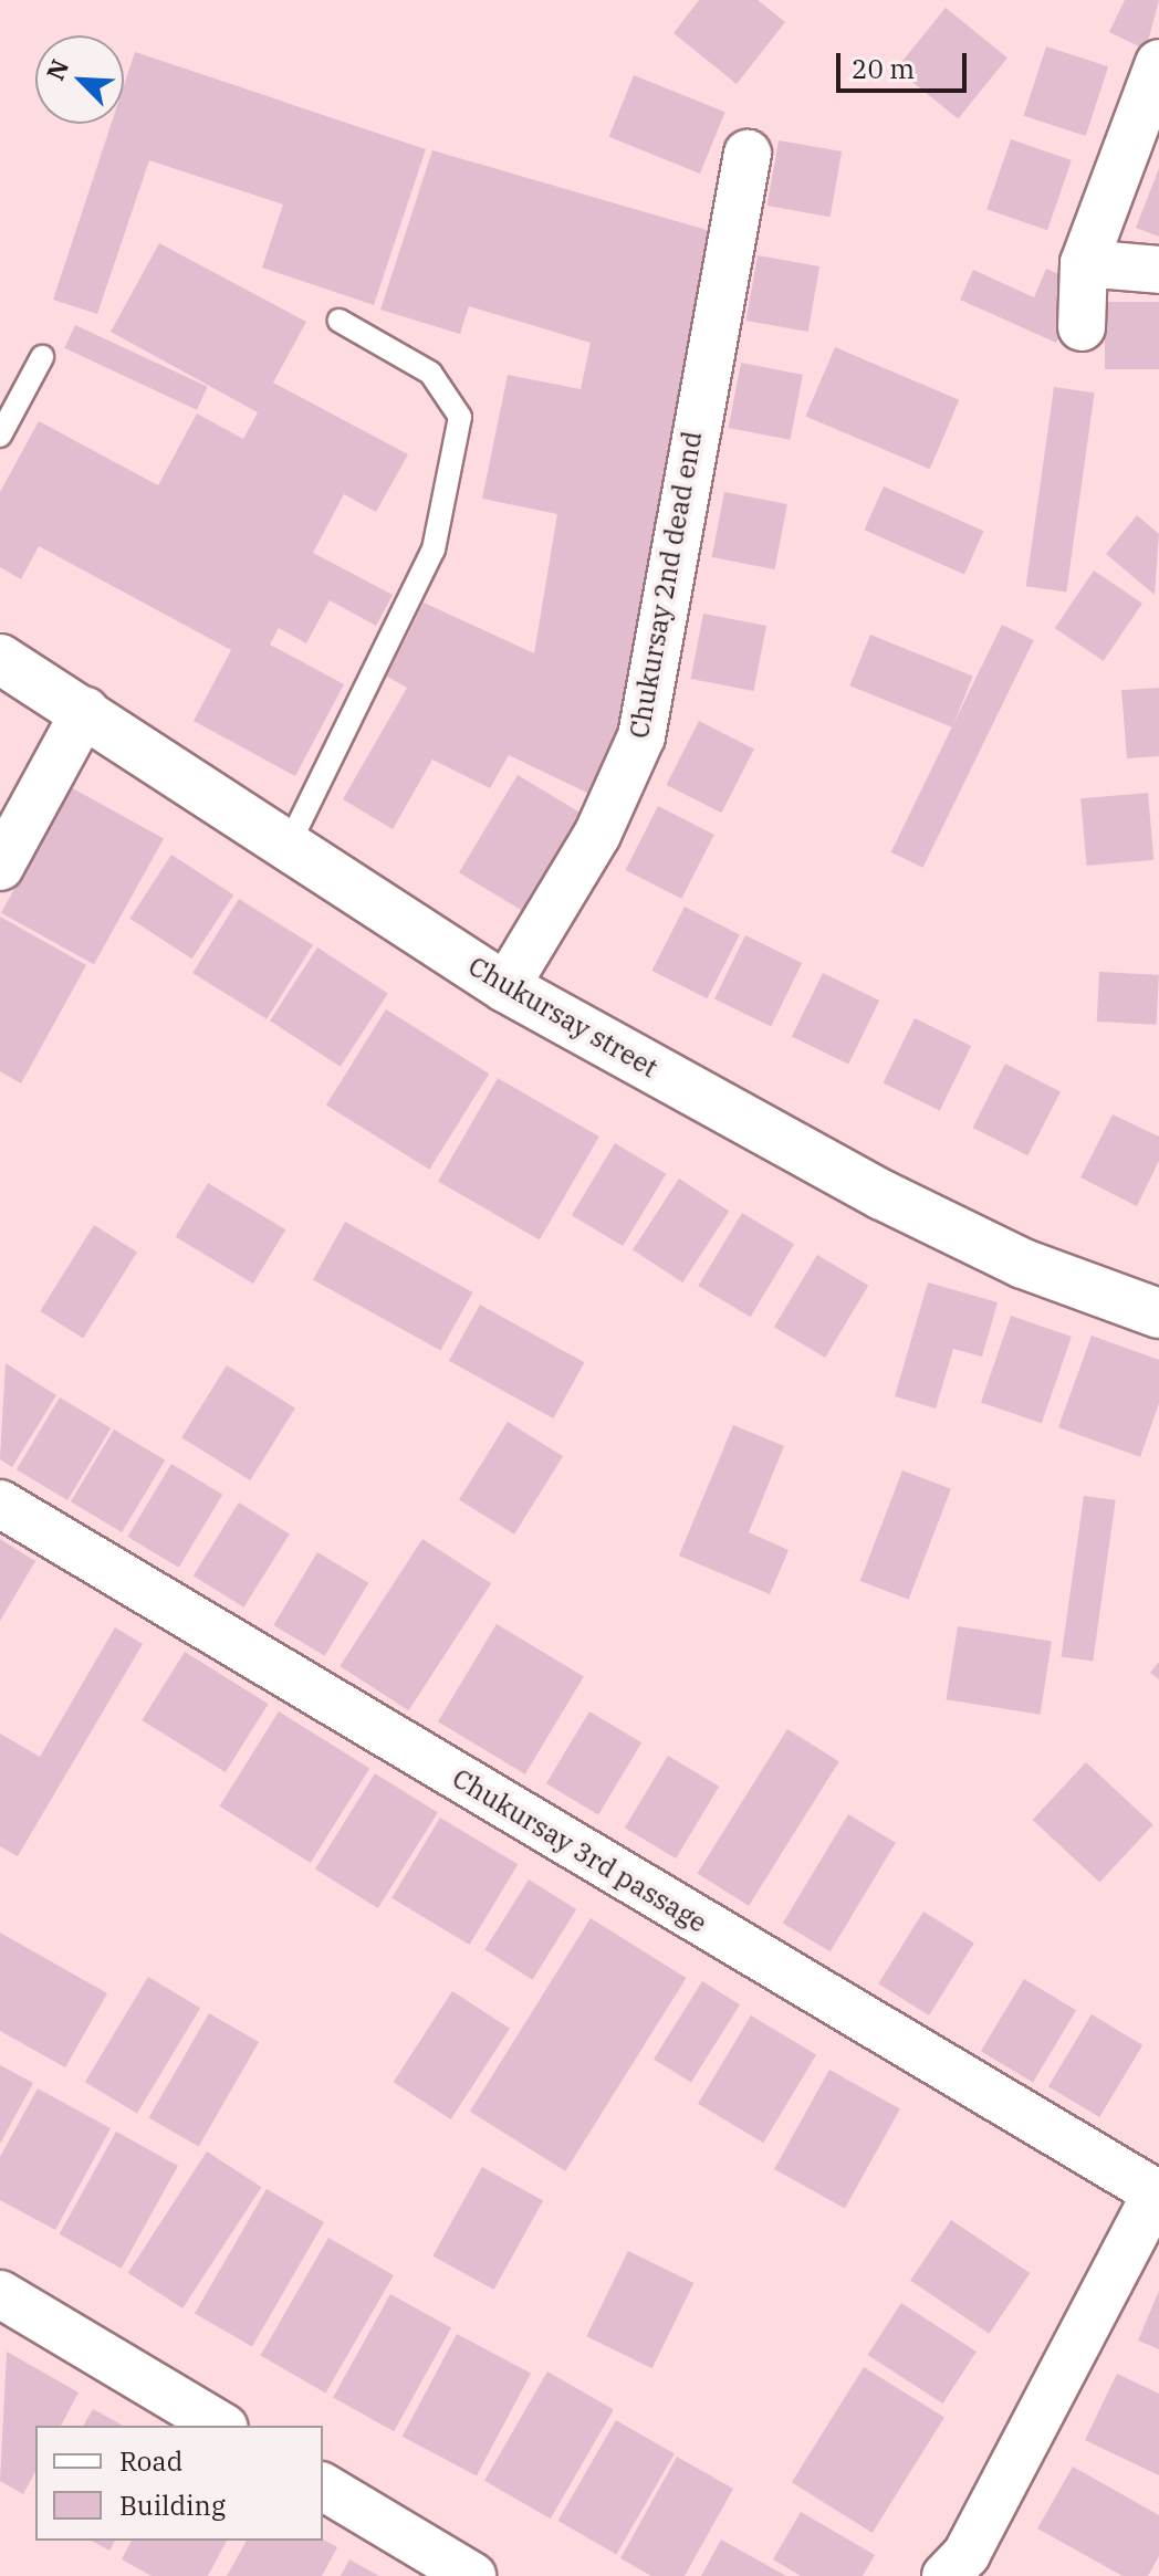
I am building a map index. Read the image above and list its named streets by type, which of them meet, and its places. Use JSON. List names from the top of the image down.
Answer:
{
  "streets": {
    "street": ["Chukursay 2nd dead end", "Chukursay street", "Chukursay 3rd passage"]
  },
  "crossings": [
    ["Chukursay 2nd dead end", "Chukursay street"]
  ],
  "legend": ["Road", "Building"],
  "scale_bar": "20 m",
  "north": "top left"
}
